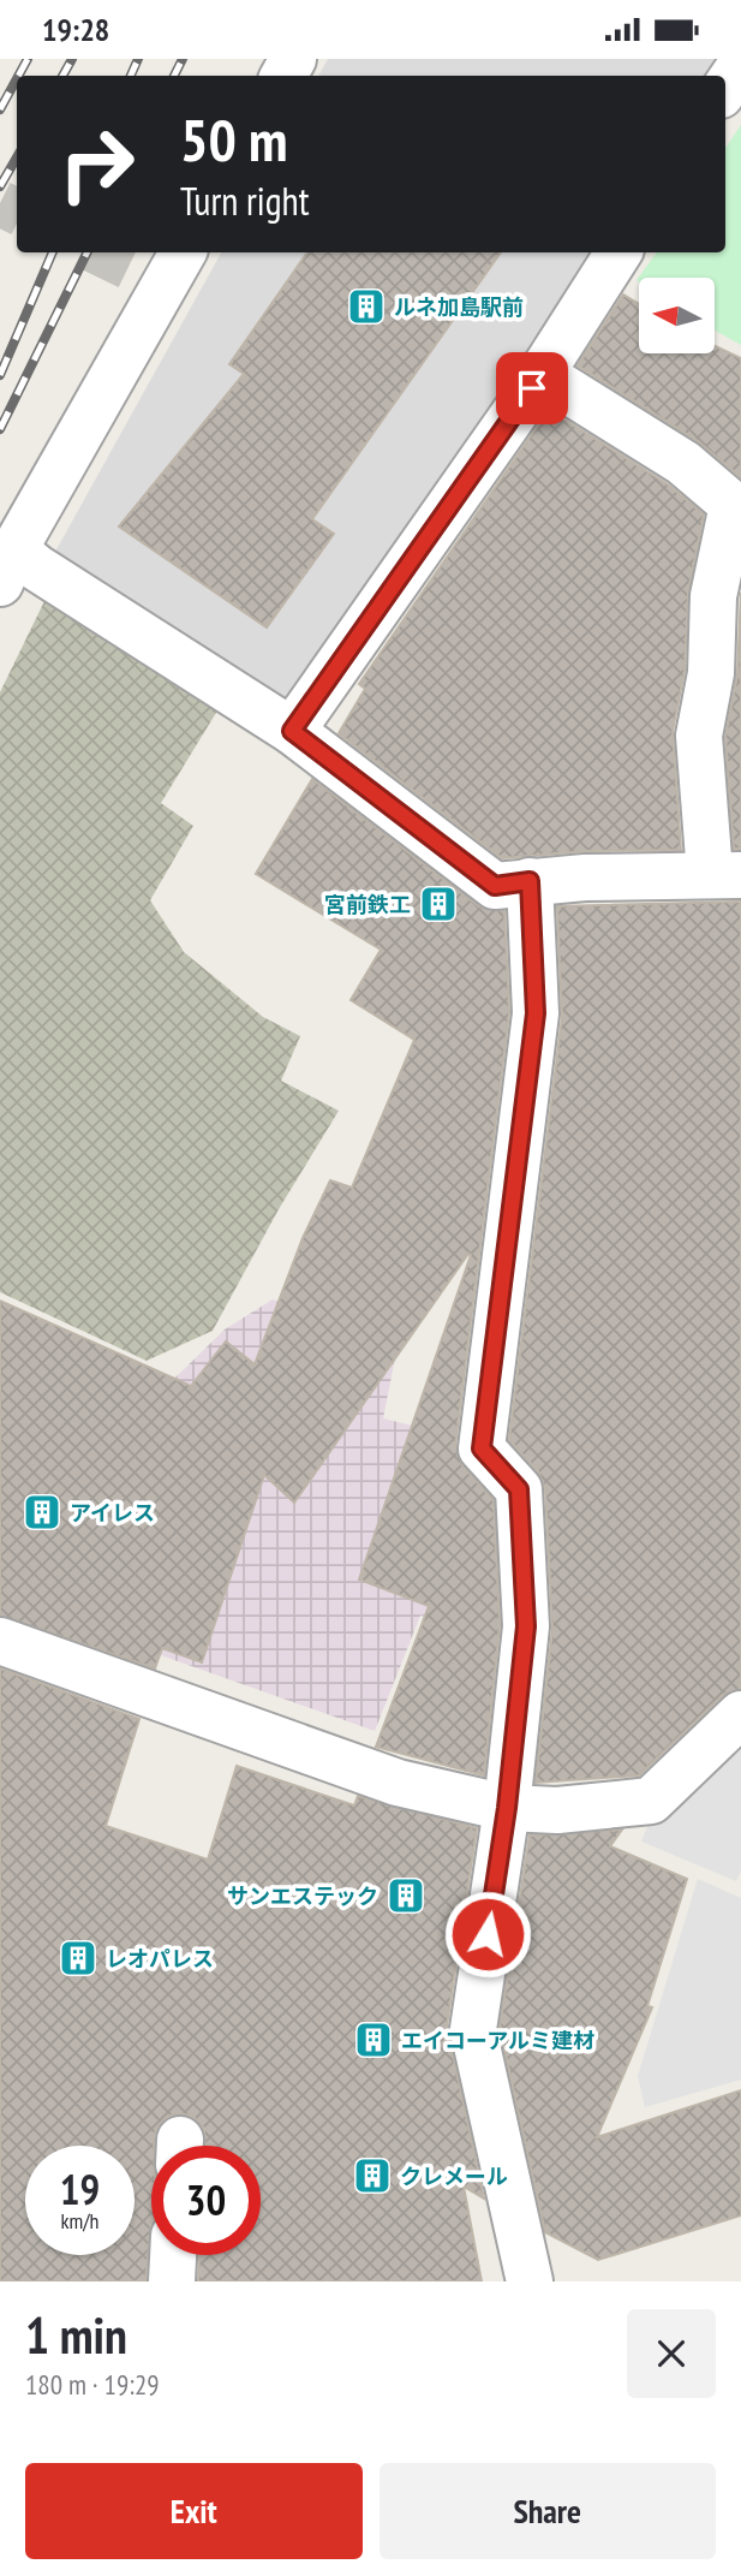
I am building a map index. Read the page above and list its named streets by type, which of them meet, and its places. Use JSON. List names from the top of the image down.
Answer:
{
  "places": {
    "building": [
      "ルネ加島駅前",
      "宮前鉄工",
      "アイレス",
      "サンエステック",
      "レオパレス",
      "エイコーアルミ建材",
      "クレメール"
    ]
  },
  "north": "left",
  "page": {
    "status": "19:28",
    "turn": ["50 m", "Turn right"],
    "speed": "19 km/h",
    "limit": "30",
    "heading": ["1 min", "180 m · 19:29"],
    "buttons": ["Exit", "Share"]
  }
}
